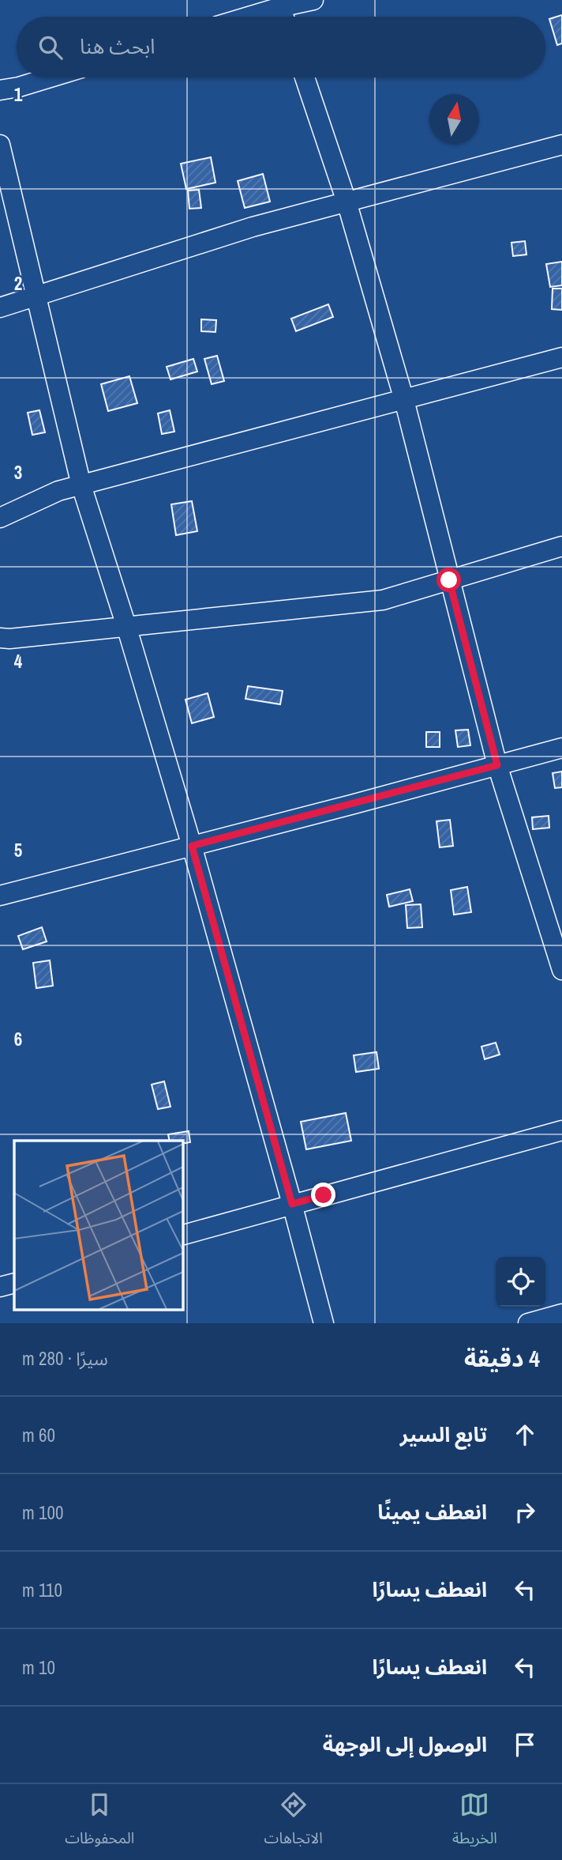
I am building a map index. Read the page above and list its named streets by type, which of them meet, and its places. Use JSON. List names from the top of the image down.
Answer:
{
  "north": "top",
  "page": {
    "search": "ابحث هنا",
    "heading": ["4 دقيقة", "سيرًا · 280 m"],
    "list": [
      ["تابع السير", "60 m"],
      ["انعطف يمينًا", "100 m"],
      ["انعطف يسارًا", "110 m"],
      ["انعطف يسارًا", "10 m"],
      "الوصول إلى الوجهة"
    ],
    "nav": ["الخريطة", "الاتجاهات", "المحفوظات"]
  },
  "grid": {
    "rows": [
      "1",
      "2",
      "3",
      "4",
      "5",
      "6"
    ]
  }
}
